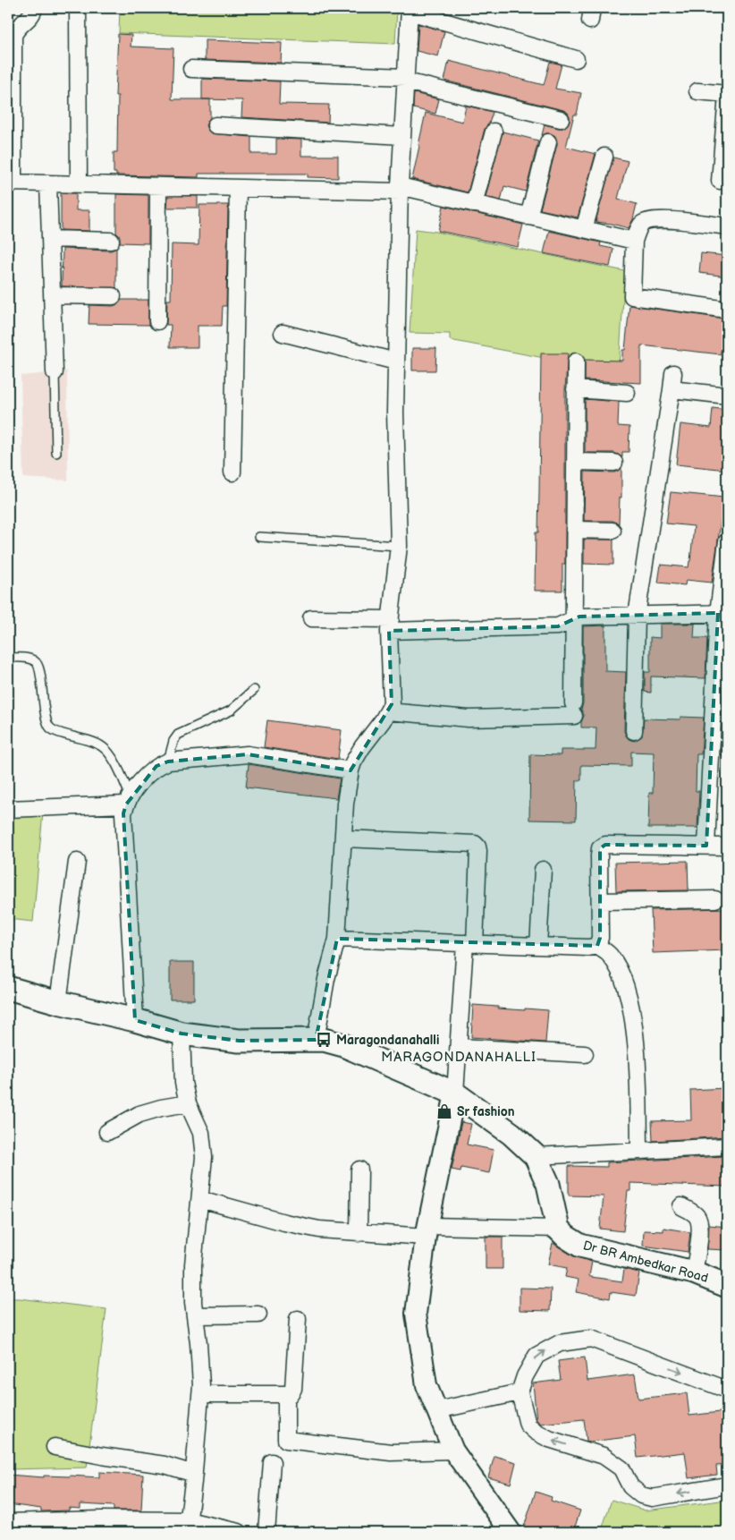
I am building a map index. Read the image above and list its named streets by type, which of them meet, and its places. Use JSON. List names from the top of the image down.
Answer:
{
  "streets": {
    "main road": ["Dr BR Ambedkar Road"]
  },
  "districts": ["MARAGONDANAHALLI"],
  "places": {
    "bus stop": ["Maragondanahalli"],
    "shop": ["Sr fashion"]
  }
}
